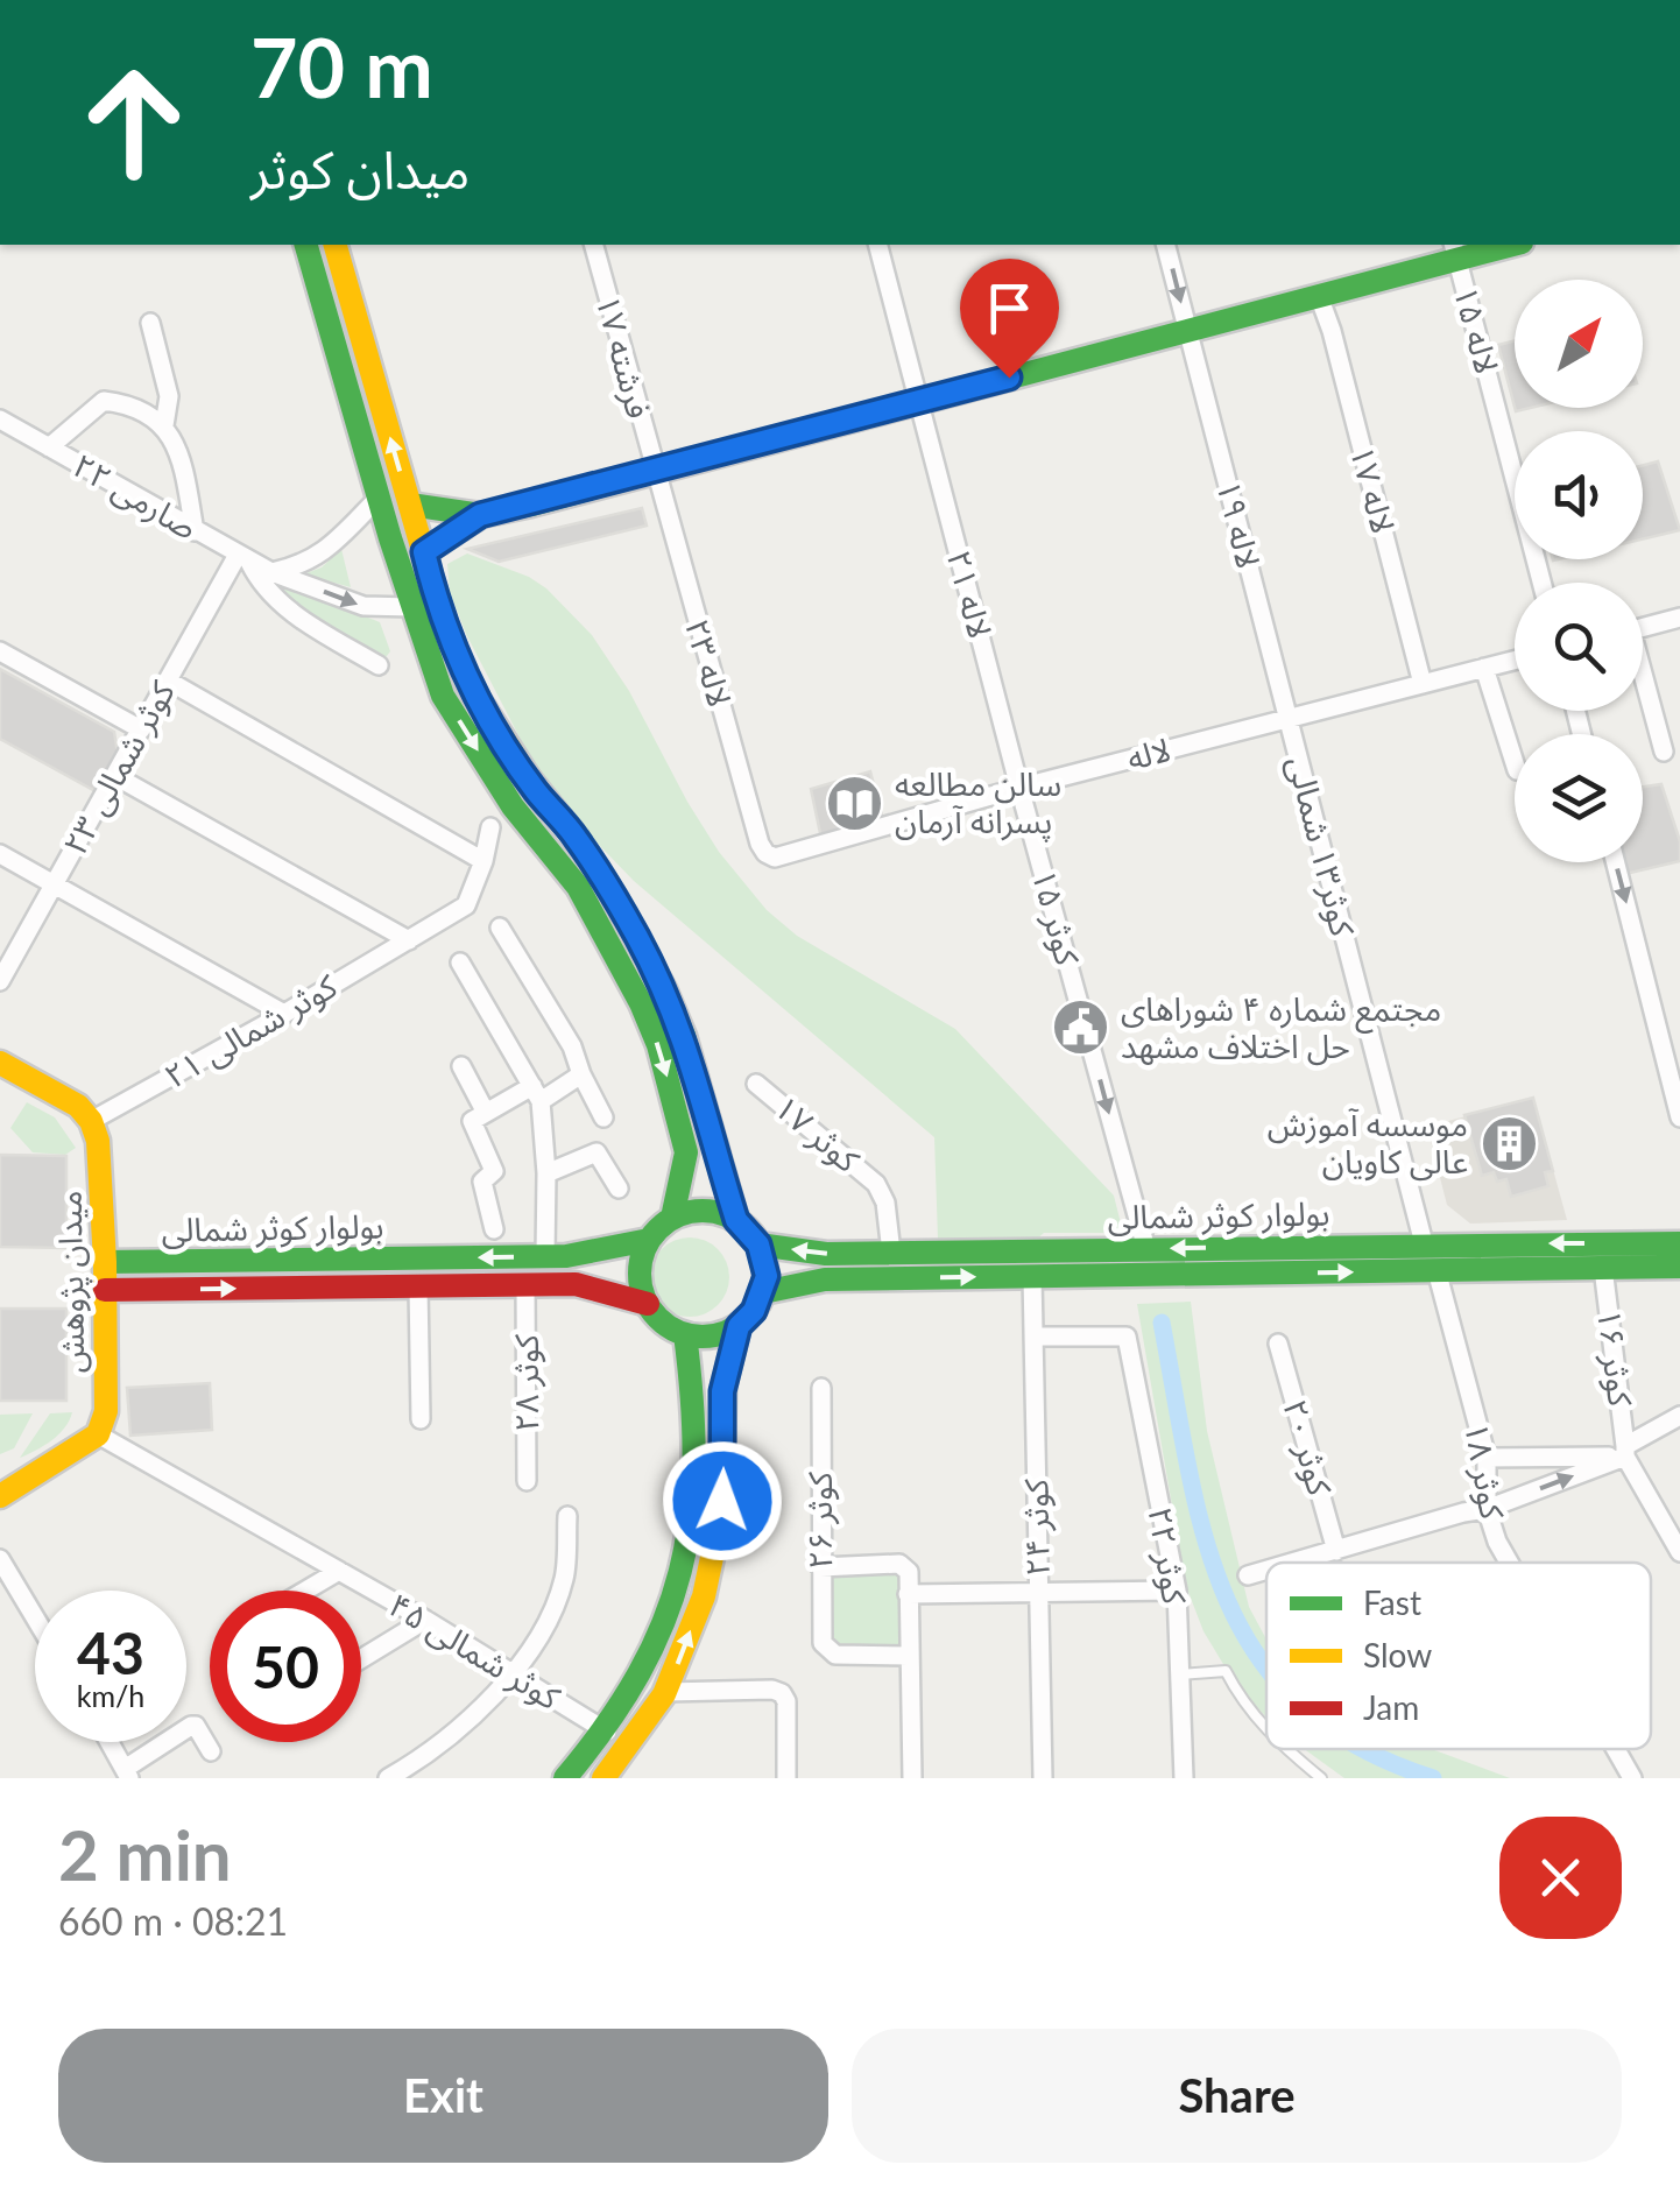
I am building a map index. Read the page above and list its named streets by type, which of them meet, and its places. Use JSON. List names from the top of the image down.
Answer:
{
  "streets": {
    "street": [
      "لاله ۱۵",
      "فرشته ۱۷",
      "لاله ۱۷",
      "صارمی ۲۲",
      "لاله ۱۹",
      "لاله ۲۱",
      "لاله ۲۳",
      "لاله",
      "کوثر شمالی ۲۳",
      "کوثر۱۳ شمالی",
      "کوثر ۱۵",
      "کوثر شمالی ۲۱",
      "کوثر ۱۷",
      "بولوار کوثر شمالی",
      "میدان پژوهش",
      "کوثر ۱۶",
      "کوثر ۲۸",
      "کوثر ۲۰",
      "کوثر ۱۸",
      "کوثر ۲۶",
      "کوثر ۲۴",
      "کوثر ۲۲",
      "کوثر شمالی ۴۵"
    ]
  },
  "crossings": [
    ["فرشته ۱۷", "لاله ۲۳"],
    ["لاله ۱۷", "لاله"],
    ["صارمی ۲۲", "کوثر شمالی ۲۳"],
    ["لاله ۱۹", "لاله"],
    ["لاله ۱۹", "کوثر۱۳ شمالی"],
    ["لاله ۲۱", "لاله"],
    ["لاله ۲۱", "کوثر ۱۵"],
    ["لاله ۲۳", "لاله"],
    ["لاله", "کوثر۱۳ شمالی"],
    ["لاله", "کوثر ۱۵"],
    ["کوثر۱۳ شمالی", "بولوار کوثر شمالی"],
    ["کوثر ۱۵", "بولوار کوثر شمالی"],
    ["کوثر شمالی ۲۱", "میدان پژوهش"],
    ["کوثر ۱۷", "بولوار کوثر شمالی"],
    ["بولوار کوثر شمالی", "میدان پژوهش"],
    ["بولوار کوثر شمالی", "کوثر ۱۶"],
    ["بولوار کوثر شمالی", "کوثر ۲۸"],
    ["بولوار کوثر شمالی", "کوثر ۱۸"],
    ["بولوار کوثر شمالی", "کوثر ۲۴"],
    ["میدان پژوهش", "کوثر شمالی ۴۵"],
    ["کوثر ۲۴", "کوثر ۲۲"]
  ],
  "one_way": ["کوثر ۱۵"],
  "places": {
    "library": ["سالن مطالعه پسرانه آرمان"],
    "public building": ["مجتمع شماره ۴ شوراهای حل اختلاف مشهد"],
    "building": ["موسسه آموزش عالی کاویان"]
  },
  "legend": ["Fast", "Slow", "Jam"],
  "north": "top right",
  "page": {
    "turn": ["70 m", "میدان کوثر"],
    "speed": "43 km/h",
    "limit": "50",
    "heading": ["2 min", "660 m · 08:21"],
    "buttons": ["Exit", "Share"]
  }
}
